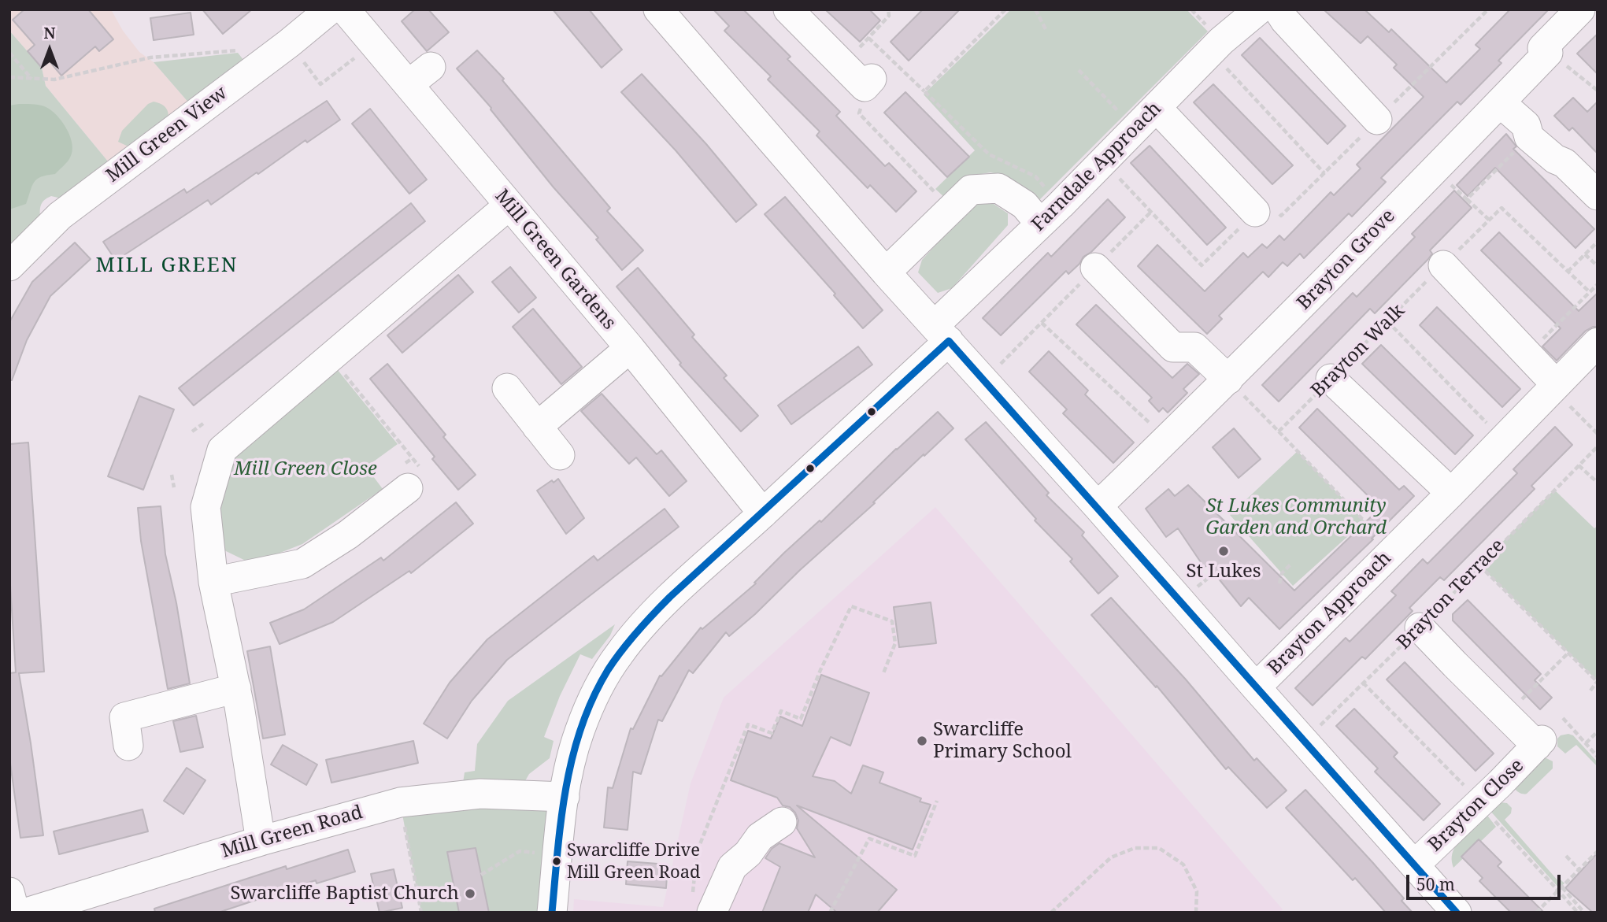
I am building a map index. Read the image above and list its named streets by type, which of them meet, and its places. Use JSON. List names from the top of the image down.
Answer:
{
  "streets": {
    "street": [
      "Mill Green View",
      "Farndale Approach",
      "Mill Green Gardens",
      "Brayton Grove",
      "Brayton Approach",
      "Brayton Close",
      "Mill Green Road"
    ],
    "path": ["Brayton Walk", "Brayton Terrace"]
  },
  "crossings": [
    ["Farndale Approach", "Mill Green Gardens"],
    ["Farndale Approach", "Mill Green Road"],
    ["Brayton Terrace", "Brayton Close"]
  ],
  "districts": ["MILL GREEN"],
  "parks": ["Mill Green Close", "St Lukes Community Garden and Orchard"],
  "places": [
    "St Lukes",
    "Swarcliffe Primary School",
    "Swarcliffe Drive Mill Green Road",
    "Swarcliffe Baptist Church"
  ],
  "scale_bar": "50 m",
  "north": "top"
}
